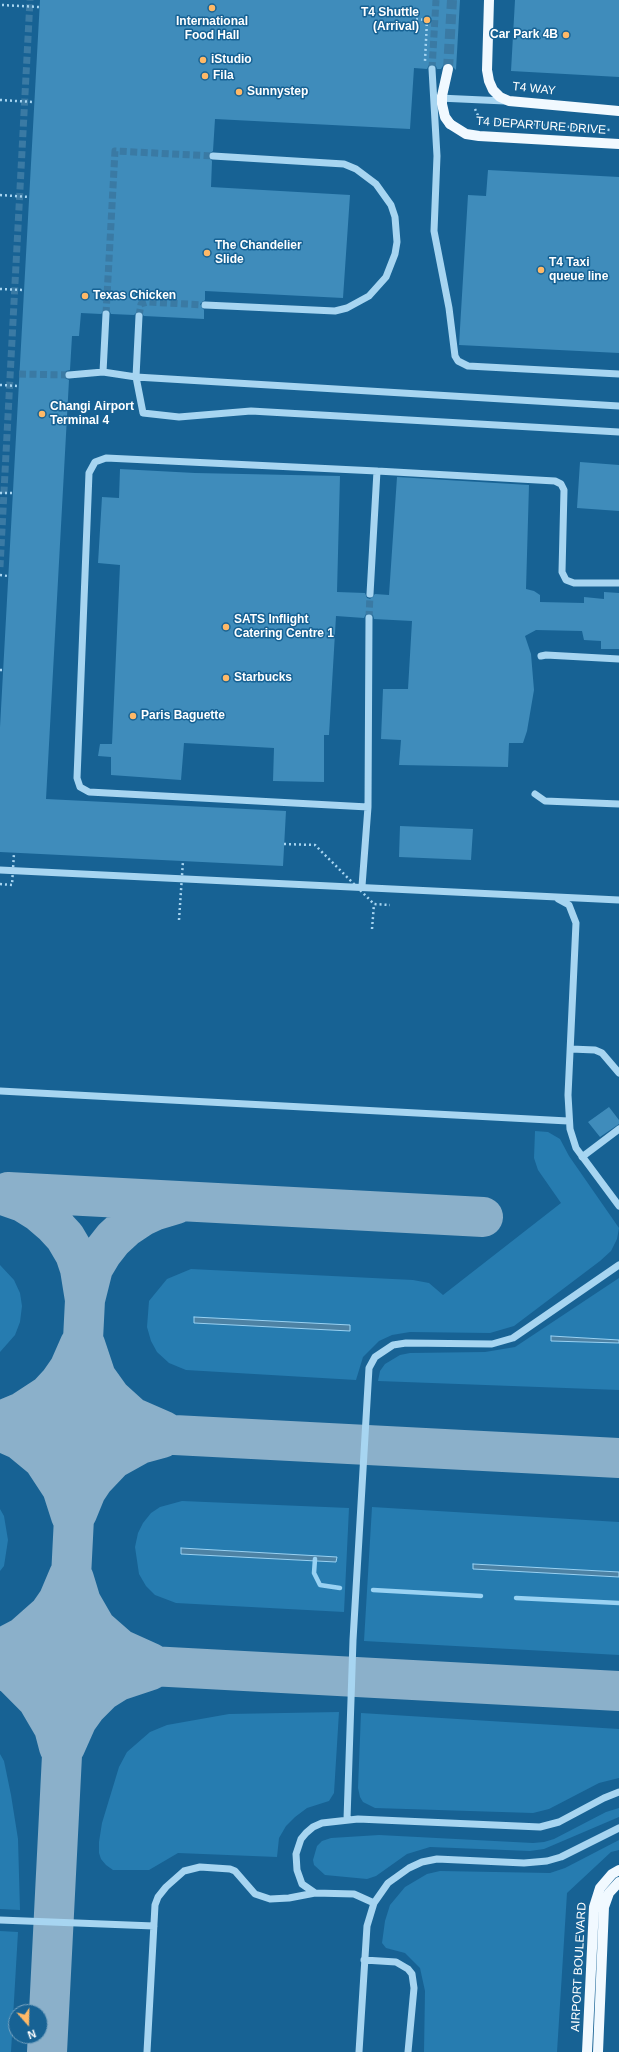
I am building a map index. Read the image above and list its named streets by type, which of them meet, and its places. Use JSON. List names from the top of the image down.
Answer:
{
  "streets": {
    "main road": ["T4 WAY", "T4 DEPARTURE DRIVE", "AIRPORT BOULEVARD"]
  },
  "places": [
    "International Food Hall",
    "T4 Shuttle (Arrival)",
    "Car Park 4B",
    "iStudio",
    "Fila",
    "Sunnystep",
    "The Chandelier Slide",
    "T4 Taxi queue line",
    "Texas Chicken",
    "Changi Airport Terminal 4",
    "SATS Inflight Catering Centre 1",
    "Starbucks",
    "Paris Baguette"
  ],
  "north": "bottom"
}
